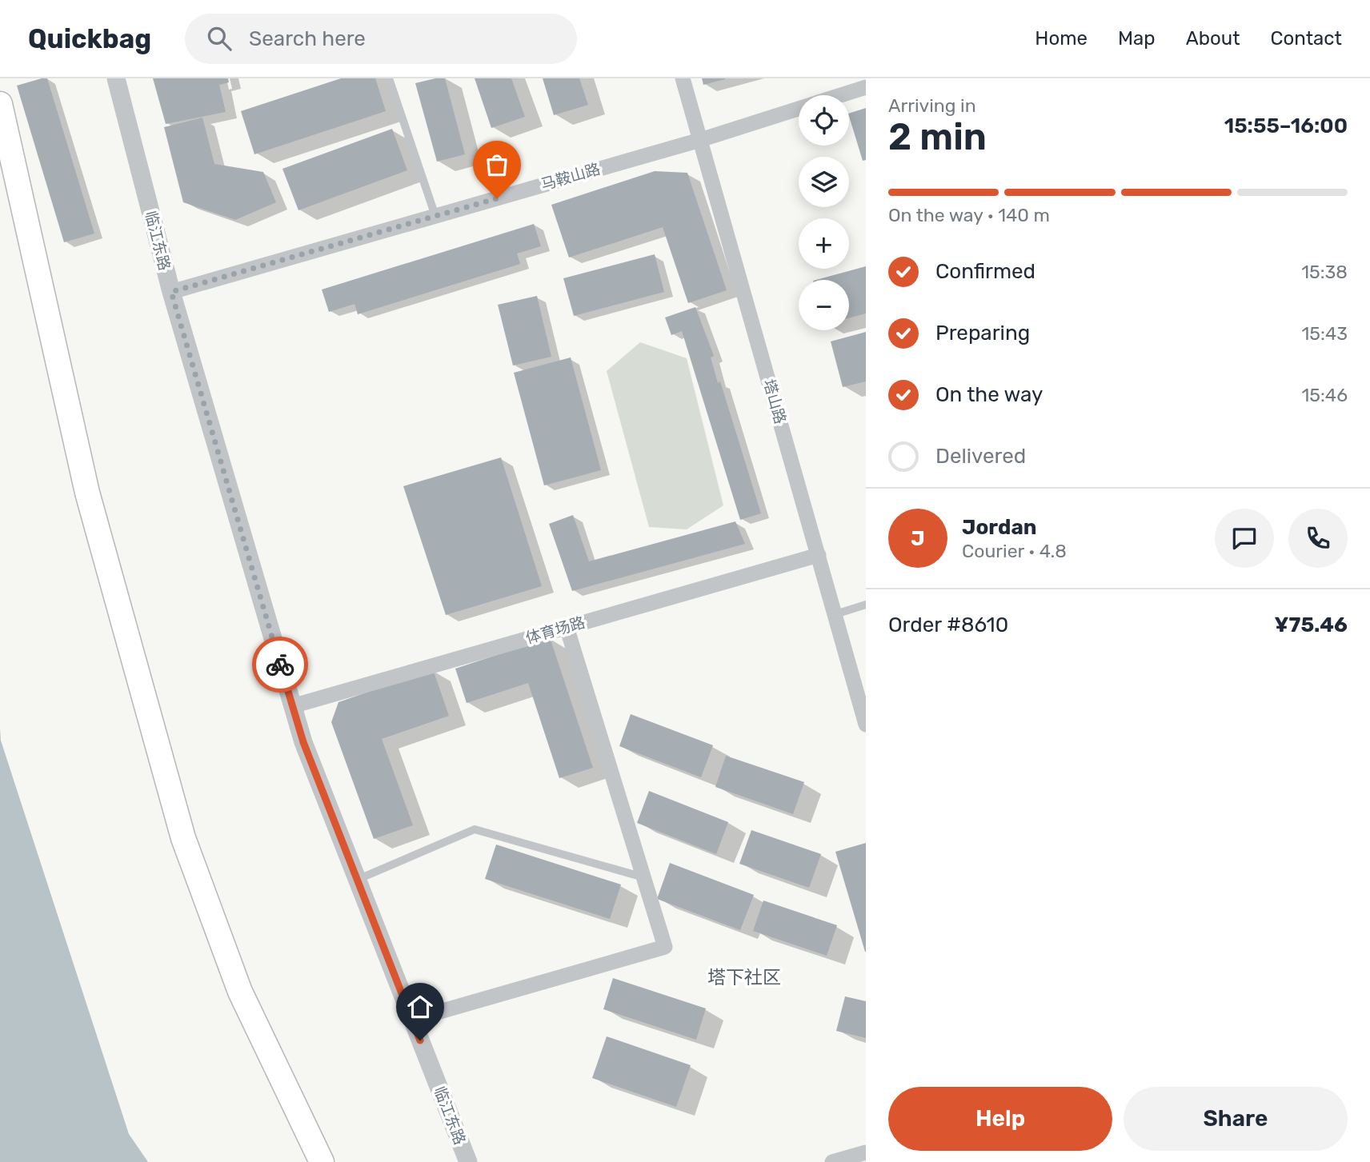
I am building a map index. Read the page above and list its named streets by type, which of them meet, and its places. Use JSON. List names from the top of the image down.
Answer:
{
  "streets": {
    "street": [
      "马鞍山路",
      "临江东路",
      "塔山路",
      "体育场路"
    ]
  },
  "crossings": [
    ["马鞍山路", "临江东路"],
    ["马鞍山路", "塔山路"],
    ["临江东路", "体育场路"],
    ["塔山路", "体育场路"]
  ],
  "districts": ["塔下社区"],
  "page": {
    "header": "Quickbag",
    "search": "Search here",
    "nav": [
      "Home",
      "Map",
      "About",
      "Contact"
    ],
    "heading": ["2 min", "Arriving in", "15:55–16:00"],
    "panel": [
      "Jordan",
      "Courier · 4.8",
      "Order #8610",
      "¥75.46"
    ],
    "map_buttons": ["+", "−"],
    "bar": "On the way · 140 m",
    "list": [
      ["Confirmed", "15:38"],
      ["Preparing", "15:43"],
      ["On the way", "15:46"],
      "Delivered"
    ],
    "round": "J",
    "buttons": ["Help", "Share"]
  }
}
